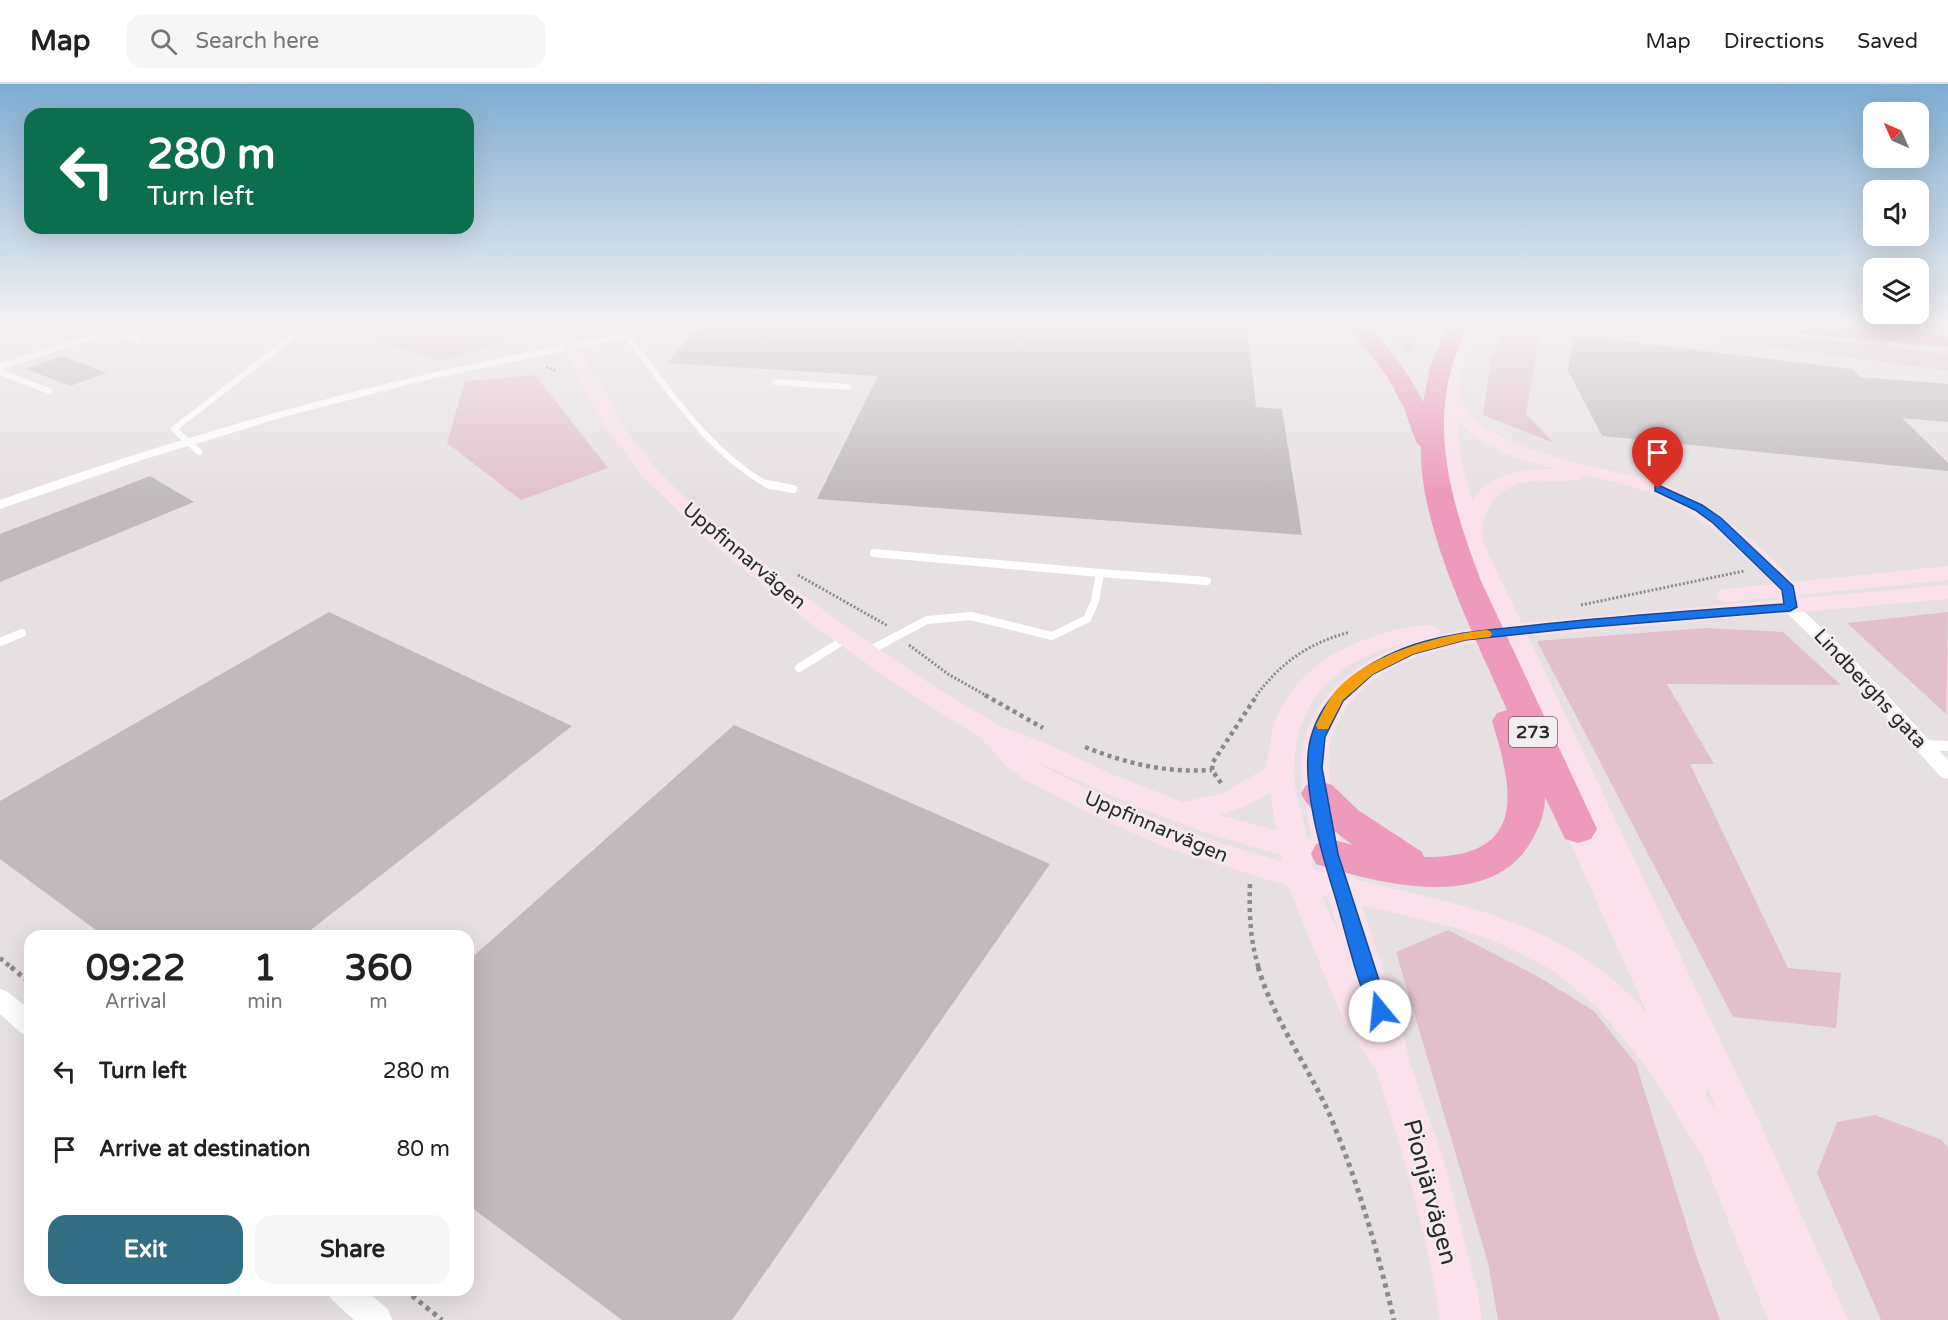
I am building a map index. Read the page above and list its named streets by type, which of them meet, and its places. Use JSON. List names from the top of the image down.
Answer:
{
  "streets": {
    "highway": ["273"],
    "main road": ["Uppfinnarvägen", "Pionjärvägen"],
    "street": ["Lindberghs gata"]
  },
  "crossings": [
    ["Uppfinnarvägen", "Pionjärvägen"],
    ["Lindberghs gata", "Pionjärvägen"]
  ],
  "north": "top left",
  "page": {
    "header": "Map",
    "search": "Search here",
    "nav": ["Map", "Directions", "Saved"],
    "turn": ["280 m", "Turn left"],
    "eta": [
      "09:22",
      "Arrival",
      "1",
      "min",
      "360",
      "m"
    ],
    "list": [
      {
        "name": "Turn left",
        "value": "280 m"
      },
      {
        "name": "Arrive at destination",
        "value": "80 m"
      }
    ],
    "buttons": ["Exit", "Share"]
  }
}
